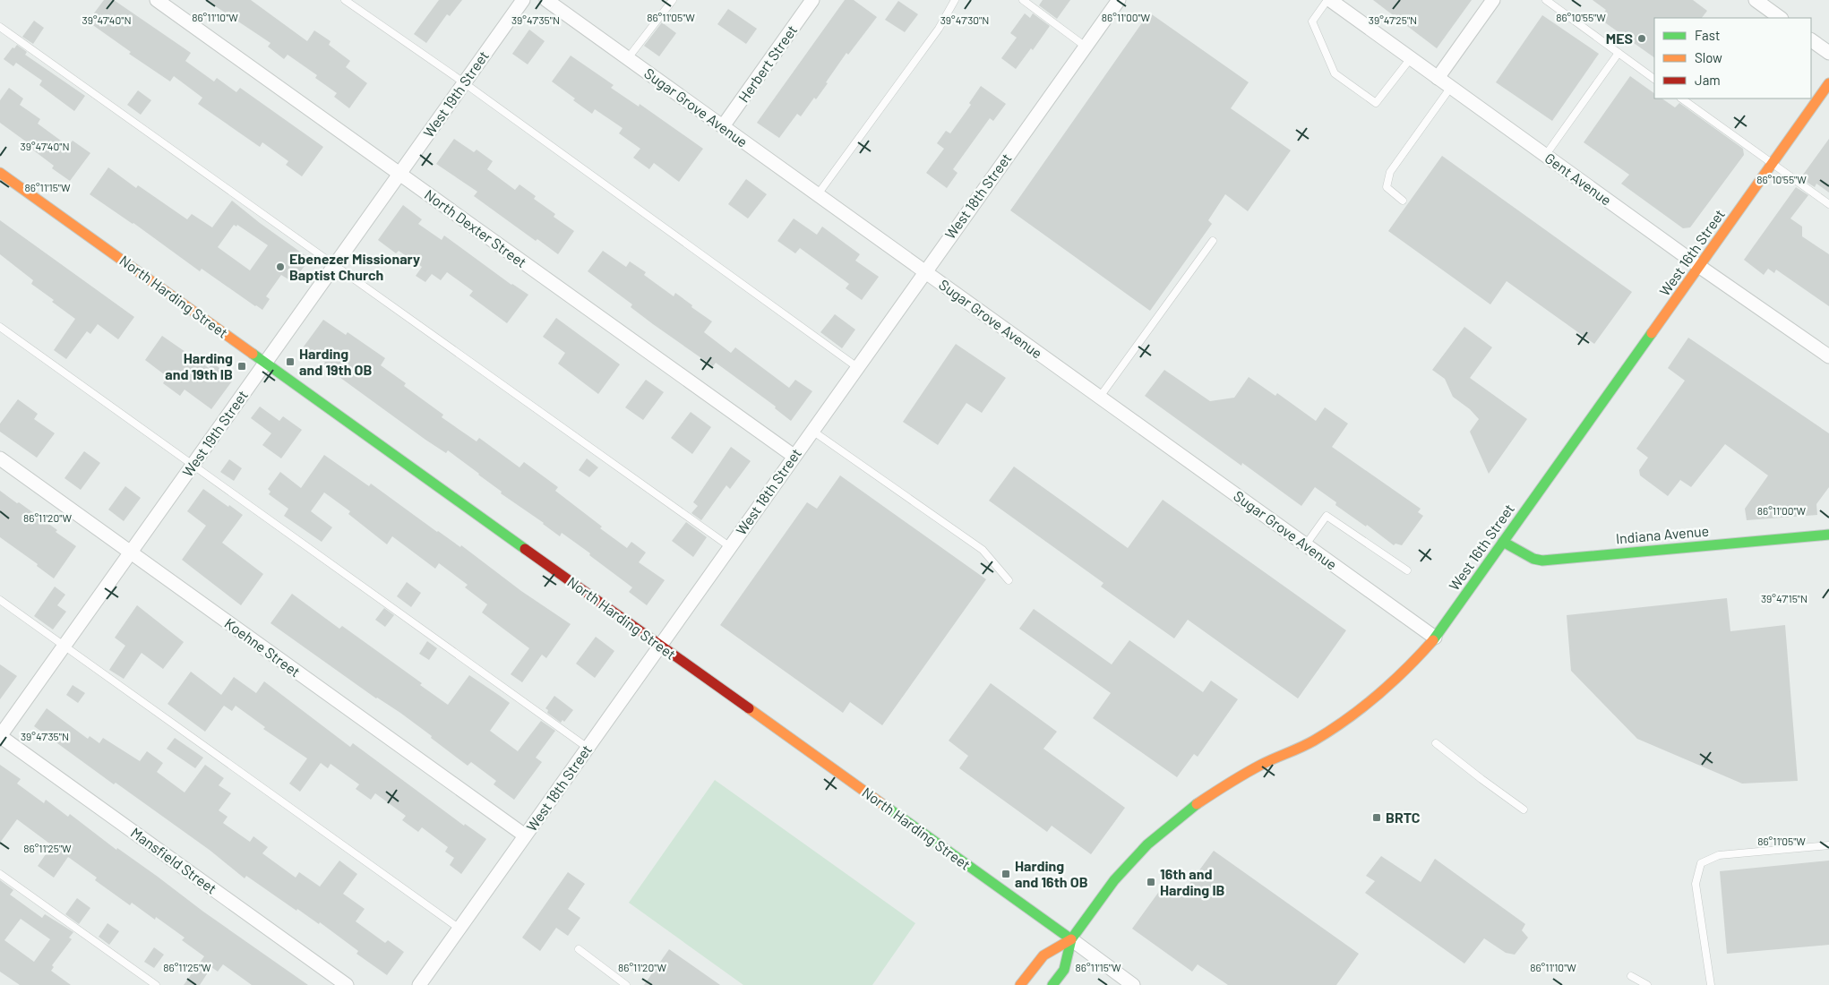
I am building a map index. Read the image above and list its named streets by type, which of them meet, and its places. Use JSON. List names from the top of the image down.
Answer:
{
  "streets": {
    "main road": ["West 16th Street", "North Harding Street", "Indiana Avenue"],
    "street": [
      "Herbert Street",
      "West 19th Street",
      "Sugar Grove Avenue",
      "Gent Avenue",
      "West 18th Street",
      "North Dexter Street",
      "Koehne Street",
      "Mansfield Street"
    ]
  },
  "crossings": [
    ["Herbert Street", "Sugar Grove Avenue"],
    ["West 19th Street", "North Dexter Street"],
    ["West 19th Street", "North Harding Street"],
    ["West 19th Street", "Koehne Street"],
    ["West 19th Street", "Mansfield Street"],
    ["Sugar Grove Avenue", "West 18th Street"],
    ["Sugar Grove Avenue", "West 16th Street"],
    ["Gent Avenue", "West 16th Street"],
    ["West 18th Street", "North Dexter Street"],
    ["West 18th Street", "North Harding Street"],
    ["West 18th Street", "Koehne Street"],
    ["West 16th Street", "North Harding Street"],
    ["West 16th Street", "Indiana Avenue"]
  ],
  "places": {
    "other": ["MES", "Ebenezer Missionary Baptist Church"],
    "transit": [
      "Harding and 19th OB",
      "Harding and 19th IB",
      "BRTC",
      "Harding and 16th OB",
      "16th and Harding IB"
    ]
  },
  "legend": ["Fast", "Slow", "Jam"],
  "coordinates": [
    "86°10'55\"W",
    "86°11'10\"W",
    "86°11'05\"W",
    "86°11'00\"W",
    "39°47'40\"N",
    "39°47'35\"N",
    "39°47'30\"N",
    "39°47'25\"N",
    "86°11'15\"W",
    "86°11'20\"W",
    "39°47'15\"N",
    "86°11'25\"W"
  ]
}
